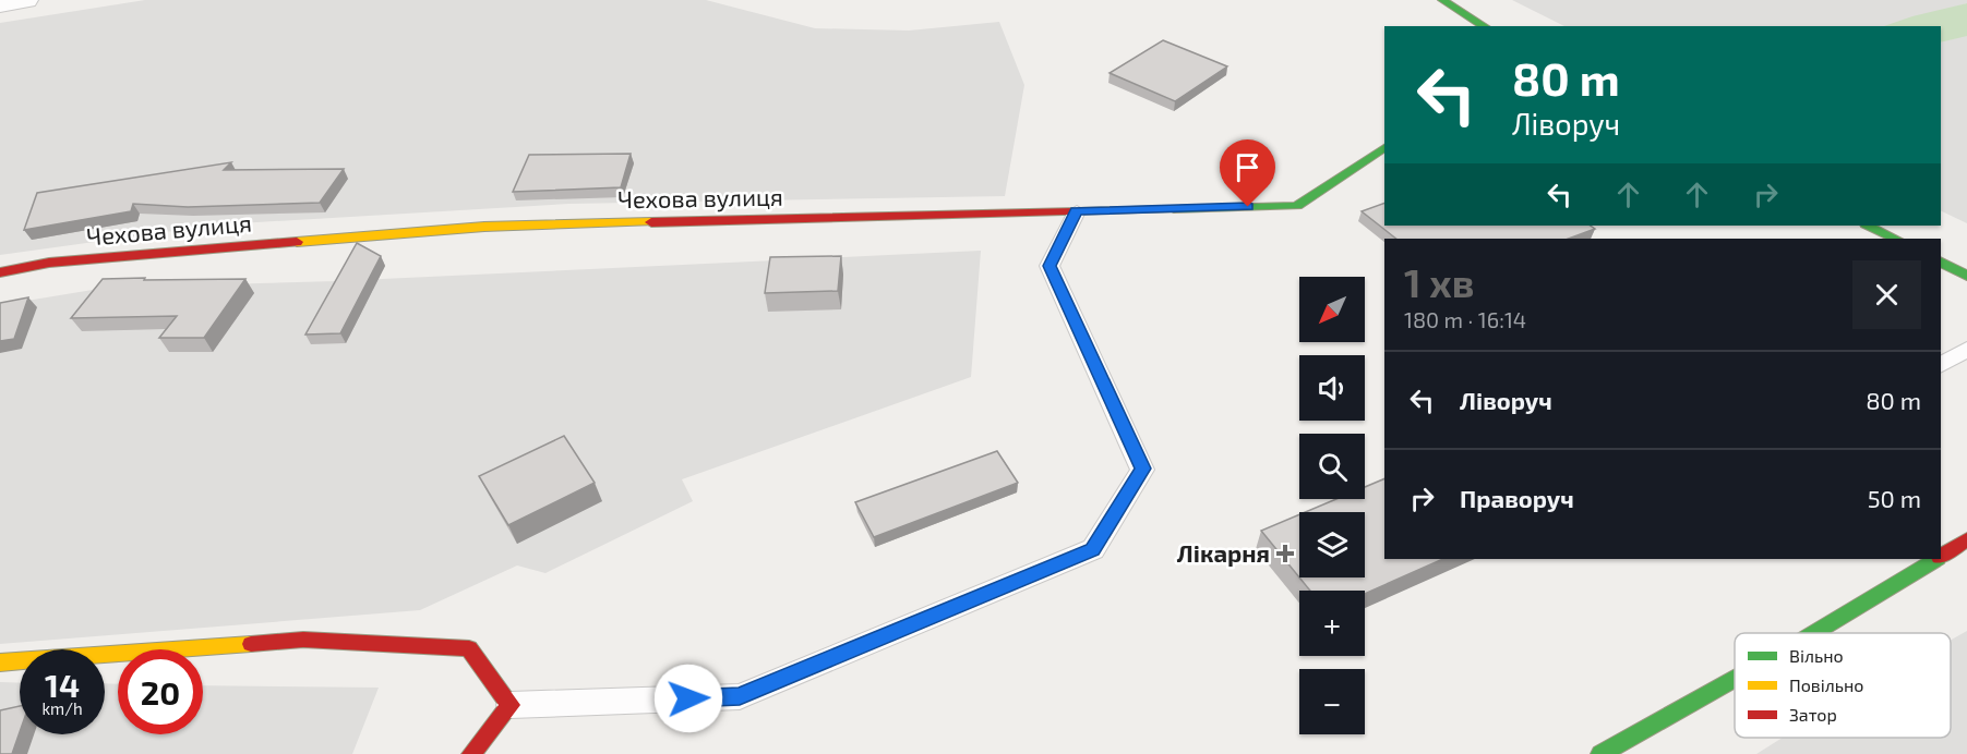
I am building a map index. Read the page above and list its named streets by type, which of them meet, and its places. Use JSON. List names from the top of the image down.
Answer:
{
  "streets": {
    "street": ["Чехова вулиця"]
  },
  "places": {
    "health": ["Лікарня"]
  },
  "legend": ["Вільно", "Повільно", "Затор"],
  "north": "bottom left",
  "page": {
    "turn": ["80 m", "Ліворуч"],
    "heading": ["1 хв", "180 m · 16:14"],
    "map_buttons": ["+", "−"],
    "list": [
      {
        "name": "Ліворуч",
        "value": "80 m"
      },
      {
        "name": "Праворуч",
        "value": "50 m"
      }
    ],
    "speed": "14 km/h",
    "limit": "20"
  }
}
